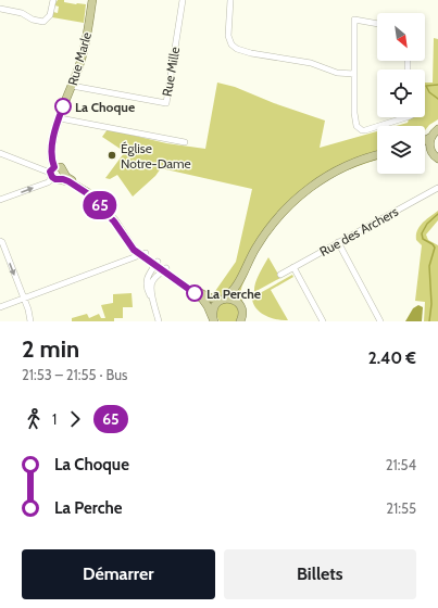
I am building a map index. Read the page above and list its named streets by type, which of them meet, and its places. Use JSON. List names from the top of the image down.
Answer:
{
  "streets": {
    "main road": ["Rue Marle"],
    "street": ["Rue Mille", "Rue des Archers"]
  },
  "crossings": [
    ["Rue Marle", "Rue Mille"]
  ],
  "places": ["La Choque", "Église Notre-Dame", "La Perche"],
  "lines": ["bus line 65"],
  "north": "bottom right",
  "page": {
    "on_map": "65",
    "heading": ["2 min", "21:53 – 21:55 · Bus", "2.40 €"],
    "legs": ["1", "65"],
    "list": [
      {
        "name": "La Choque",
        "value": "21:54"
      },
      {
        "name": "La Perche",
        "value": "21:55"
      }
    ],
    "buttons": ["Démarrer", "Billets"]
  }
}
